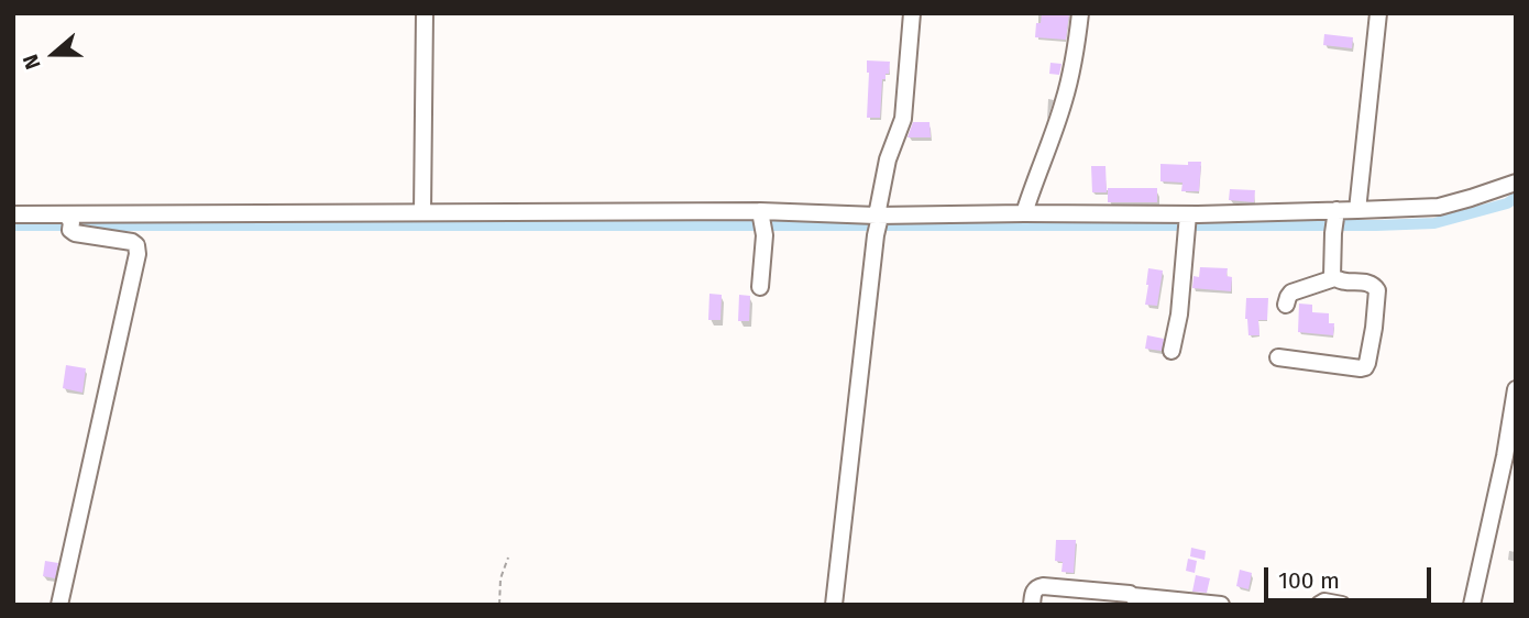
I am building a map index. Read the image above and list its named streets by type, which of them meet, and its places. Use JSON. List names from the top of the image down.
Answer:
{
  "scale_bar": "100 m",
  "north": "left"
}
